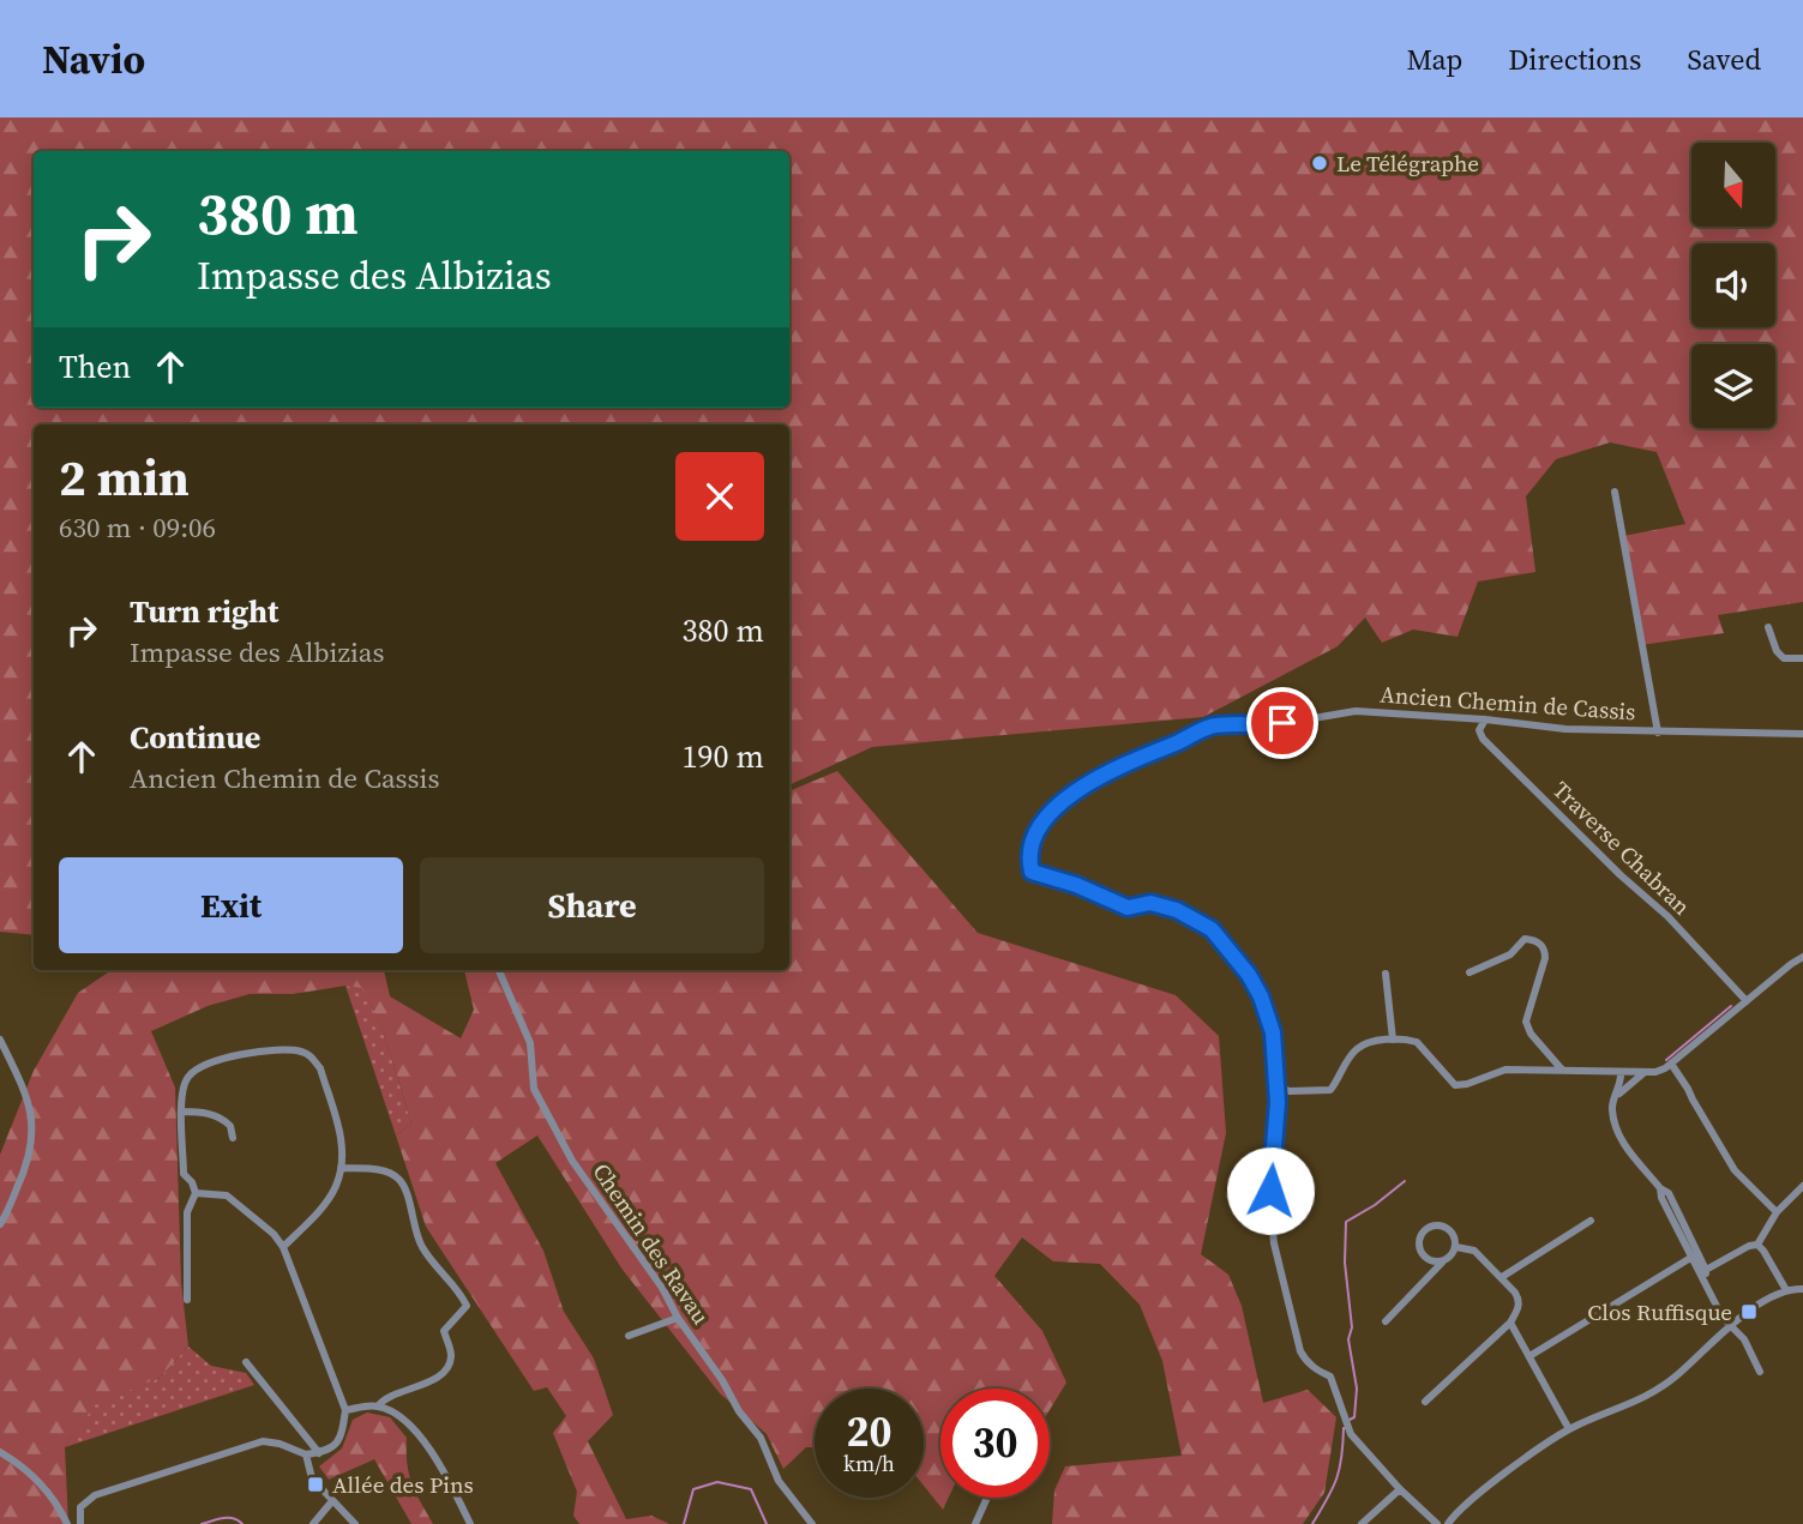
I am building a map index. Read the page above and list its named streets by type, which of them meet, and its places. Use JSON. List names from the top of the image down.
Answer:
{
  "streets": {
    "street": ["Ancien Chemin de Cassis", "Traverse Chabran", "Chemin des Ravau"]
  },
  "crossings": [
    ["Ancien Chemin de Cassis", "Traverse Chabran"]
  ],
  "places": {
    "other": ["Le Télégraphe"],
    "transit": ["Clos Ruffisque", "Allée des Pins"]
  },
  "north": "bottom",
  "page": {
    "header": "Navio",
    "nav": ["Map", "Directions", "Saved"],
    "turn": ["380 m", "Impasse des Albizias"],
    "then": "Then",
    "heading": ["2 min", "630 m · 09:06"],
    "list": [
      {
        "name": "Turn right",
        "note": "Impasse des Albizias",
        "value": "380 m"
      },
      {
        "name": "Continue",
        "note": "Ancien Chemin de Cassis",
        "value": "190 m"
      }
    ],
    "buttons": ["Exit", "Share"],
    "speed": "20 km/h",
    "limit": "30"
  }
}
